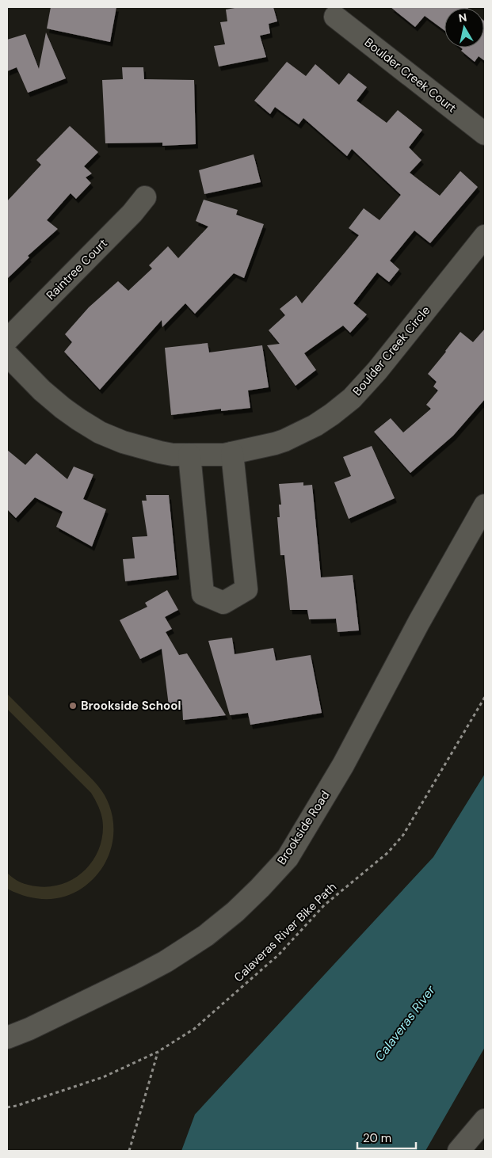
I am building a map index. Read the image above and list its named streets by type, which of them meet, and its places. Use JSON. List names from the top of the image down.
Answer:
{
  "streets": {
    "street": [
      "Boulder Creek Court",
      "Raintree Court",
      "Boulder Creek Circle",
      "Brookside Road"
    ],
    "path": ["Calaveras River Bike Path"]
  },
  "water": ["Calaveras River"],
  "places": ["Brookside School"],
  "scale_bar": "20 m",
  "north": "top"
}
